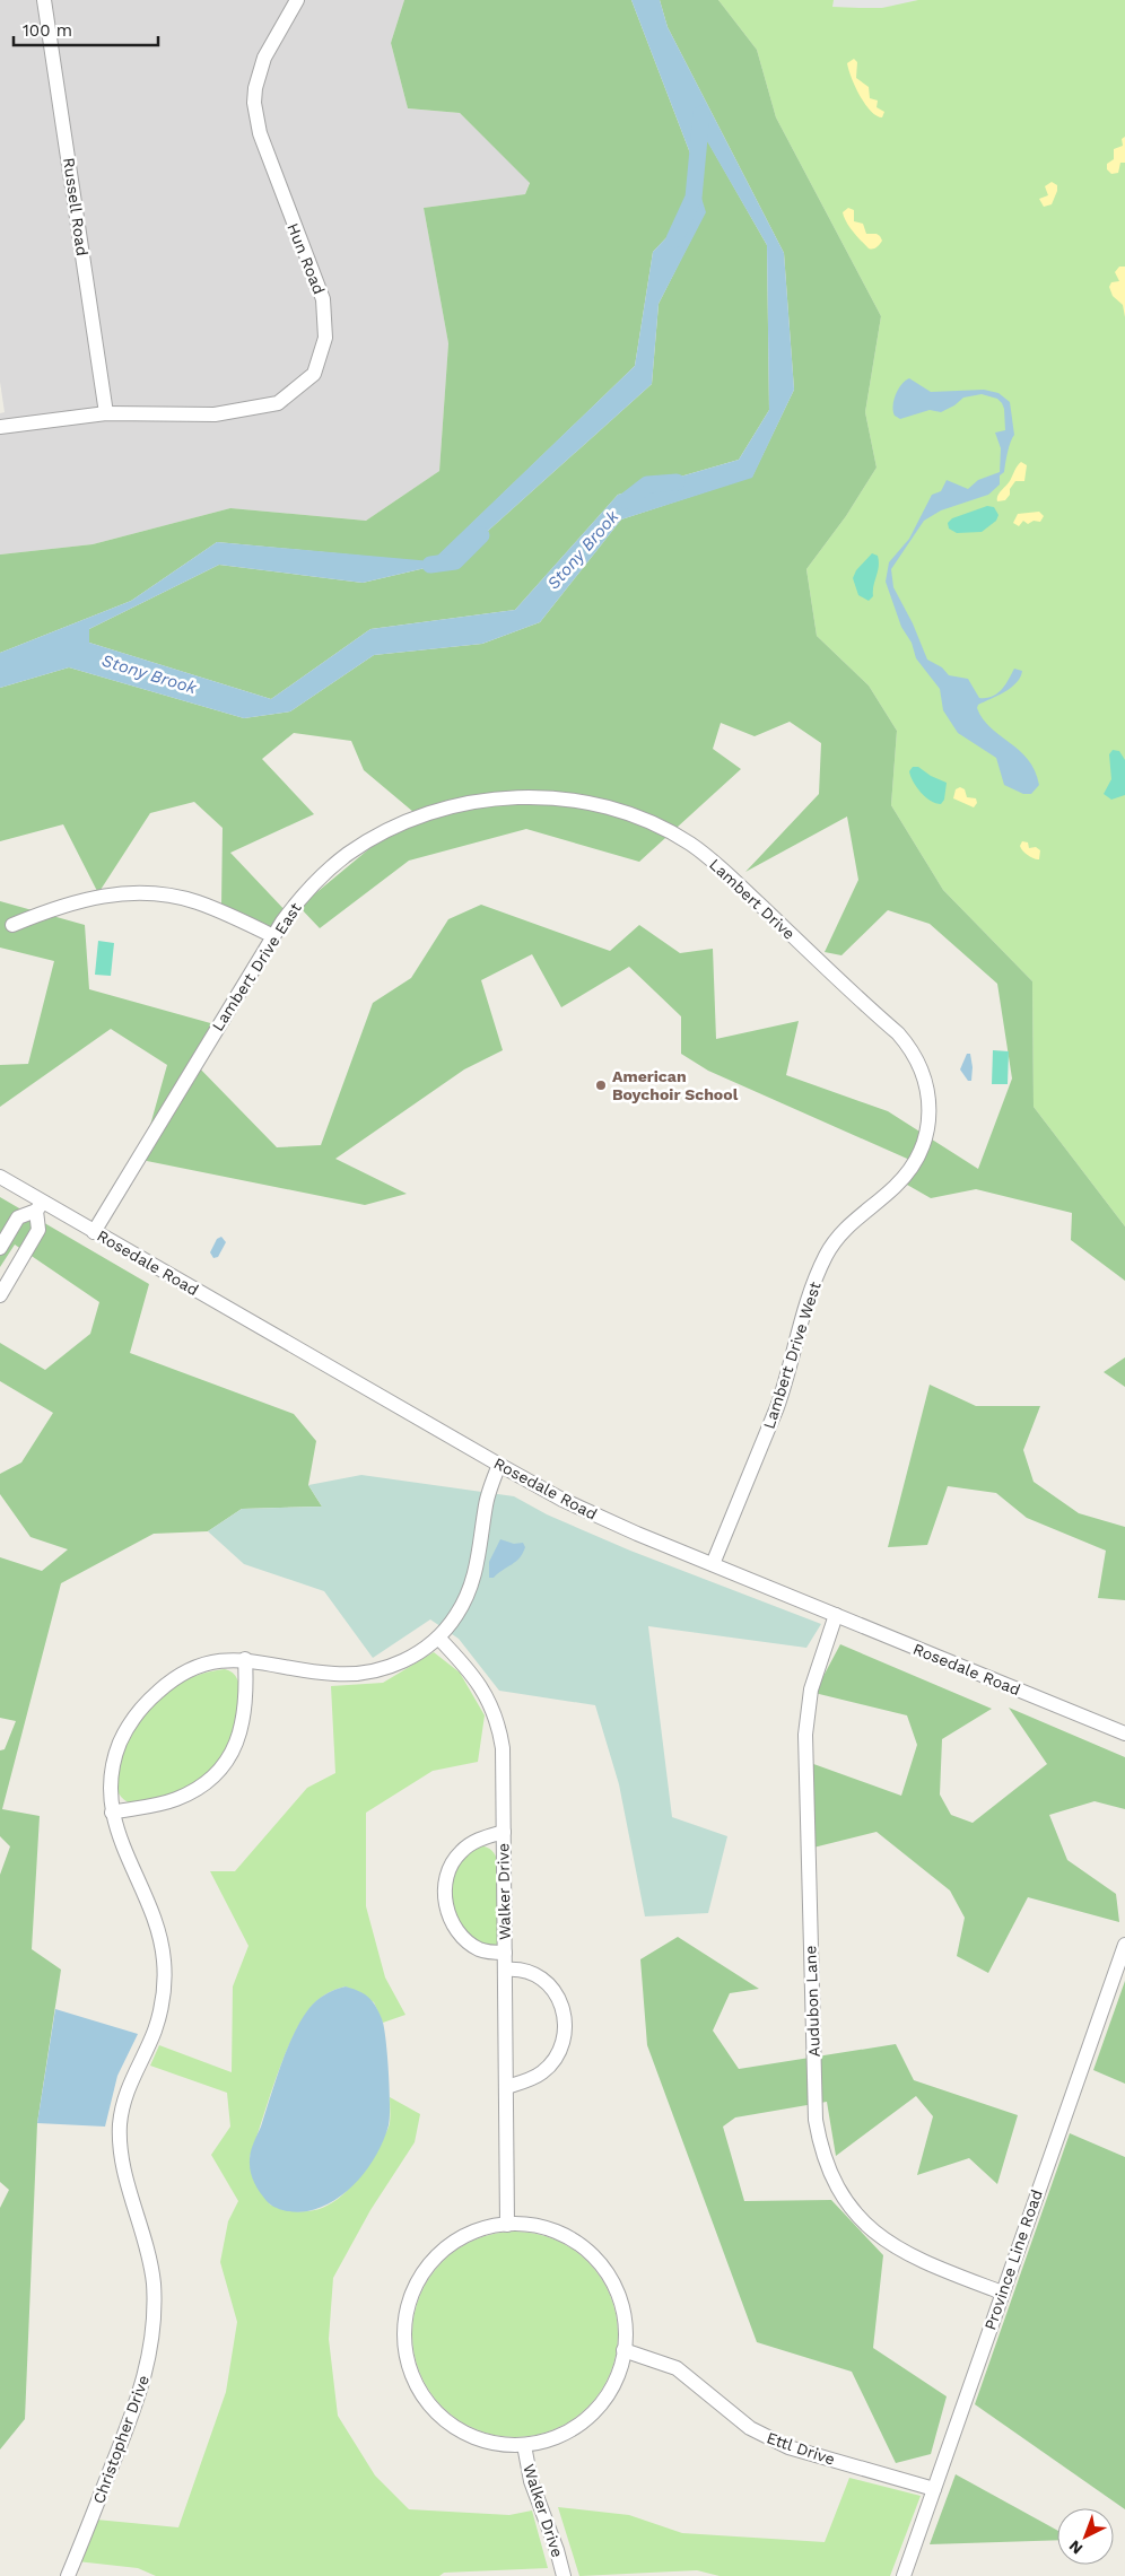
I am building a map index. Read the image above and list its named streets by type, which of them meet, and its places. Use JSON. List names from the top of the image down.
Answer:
{
  "streets": {
    "street": [
      "Russell Road",
      "Hun Road",
      "Lambert Drive",
      "Lambert Drive East",
      "Rosedale Road",
      "Lambert Drive West",
      "Walker Drive",
      "Audubon Lane",
      "Province Line Road",
      "Christopher Drive",
      "Ettl Drive"
    ]
  },
  "crossings": [
    ["Russell Road", "Hun Road"],
    ["Lambert Drive", "Lambert Drive East"],
    ["Lambert Drive", "Lambert Drive West"],
    ["Lambert Drive East", "Rosedale Road"],
    ["Rosedale Road", "Lambert Drive West"],
    ["Rosedale Road", "Audubon Lane"],
    ["Rosedale Road", "Christopher Drive"],
    ["Walker Drive", "Christopher Drive"],
    ["Audubon Lane", "Province Line Road"],
    ["Province Line Road", "Ettl Drive"]
  ],
  "water": ["Stony Brook"],
  "places": ["American Boychoir School"],
  "scale_bar": "100 m",
  "north": "bottom left"
}
